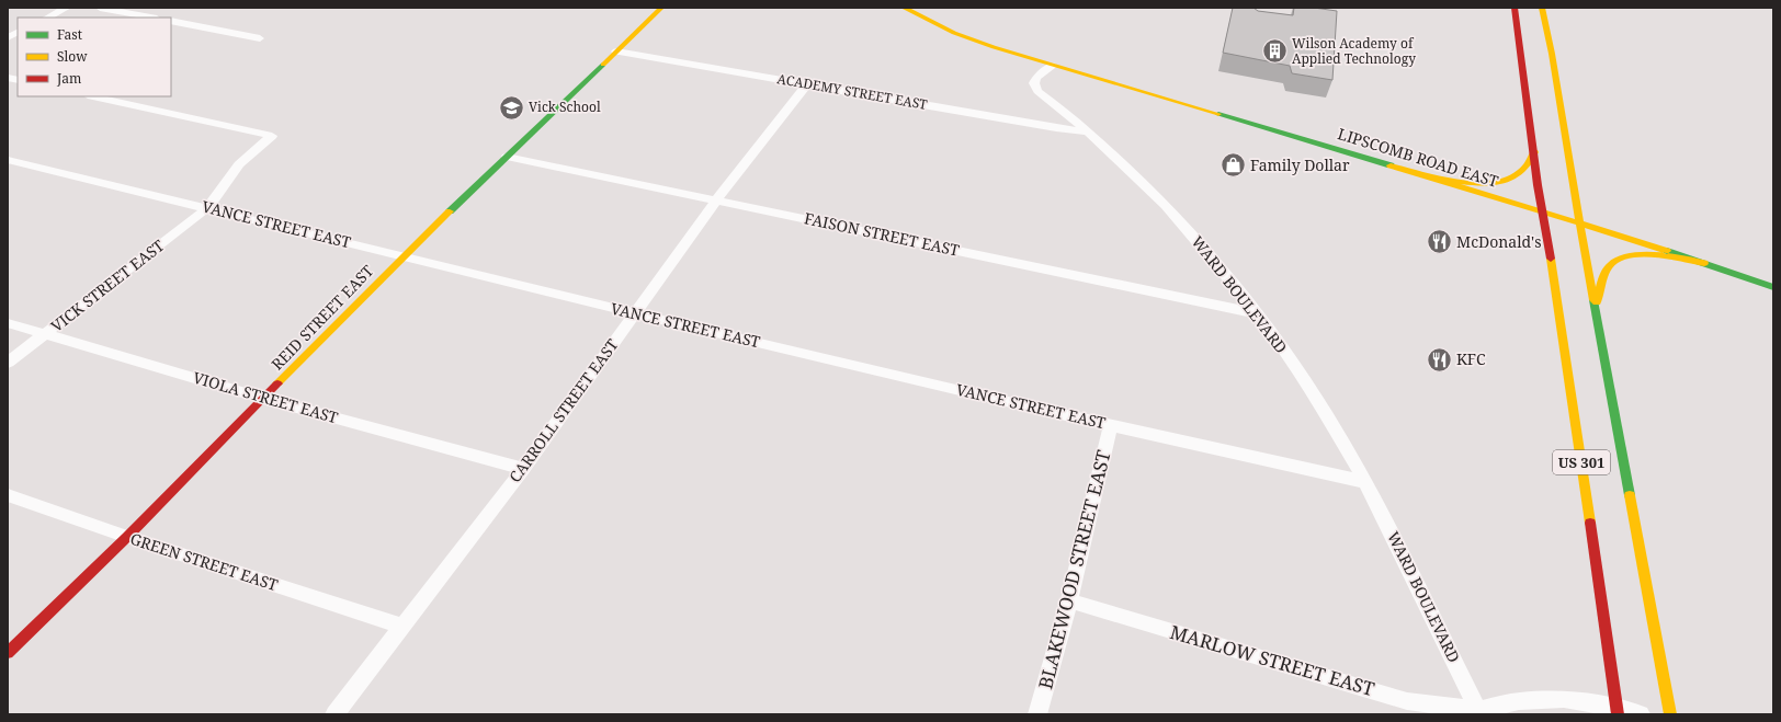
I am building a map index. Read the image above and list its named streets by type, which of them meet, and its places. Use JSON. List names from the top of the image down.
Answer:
{
  "streets": {
    "main road": ["LIPSCOMB ROAD EAST", "REID STREET EAST", "US 301"],
    "street": [
      "ACADEMY STREET EAST",
      "VANCE STREET EAST",
      "FAISON STREET EAST",
      "VICK STREET EAST",
      "WARD BOULEVARD",
      "VIOLA STREET EAST",
      "CARROLL STREET EAST",
      "GREEN STREET EAST",
      "BLAKEWOOD STREET EAST",
      "MARLOW STREET EAST"
    ]
  },
  "crossings": [
    ["ACADEMY STREET EAST", "WARD BOULEVARD"],
    ["ACADEMY STREET EAST", "REID STREET EAST"],
    ["ACADEMY STREET EAST", "CARROLL STREET EAST"],
    ["LIPSCOMB ROAD EAST", "WARD BOULEVARD"],
    ["LIPSCOMB ROAD EAST", "US 301"],
    ["VANCE STREET EAST", "VICK STREET EAST"],
    ["VANCE STREET EAST", "WARD BOULEVARD"],
    ["VANCE STREET EAST", "REID STREET EAST"],
    ["VANCE STREET EAST", "CARROLL STREET EAST"],
    ["VANCE STREET EAST", "BLAKEWOOD STREET EAST"],
    ["FAISON STREET EAST", "WARD BOULEVARD"],
    ["FAISON STREET EAST", "REID STREET EAST"],
    ["FAISON STREET EAST", "CARROLL STREET EAST"],
    ["VICK STREET EAST", "VIOLA STREET EAST"],
    ["WARD BOULEVARD", "MARLOW STREET EAST"],
    ["REID STREET EAST", "VIOLA STREET EAST"],
    ["REID STREET EAST", "GREEN STREET EAST"],
    ["VIOLA STREET EAST", "CARROLL STREET EAST"],
    ["CARROLL STREET EAST", "GREEN STREET EAST"],
    ["US 301", "MARLOW STREET EAST"],
    ["BLAKEWOOD STREET EAST", "MARLOW STREET EAST"]
  ],
  "places": {
    "building": ["Wilson Academy of Applied Technology"],
    "school or university": ["Vick School"],
    "shop": ["Family Dollar"],
    "restaurant": ["McDonald's", "KFC"]
  },
  "legend": ["Fast", "Slow", "Jam"]
}
